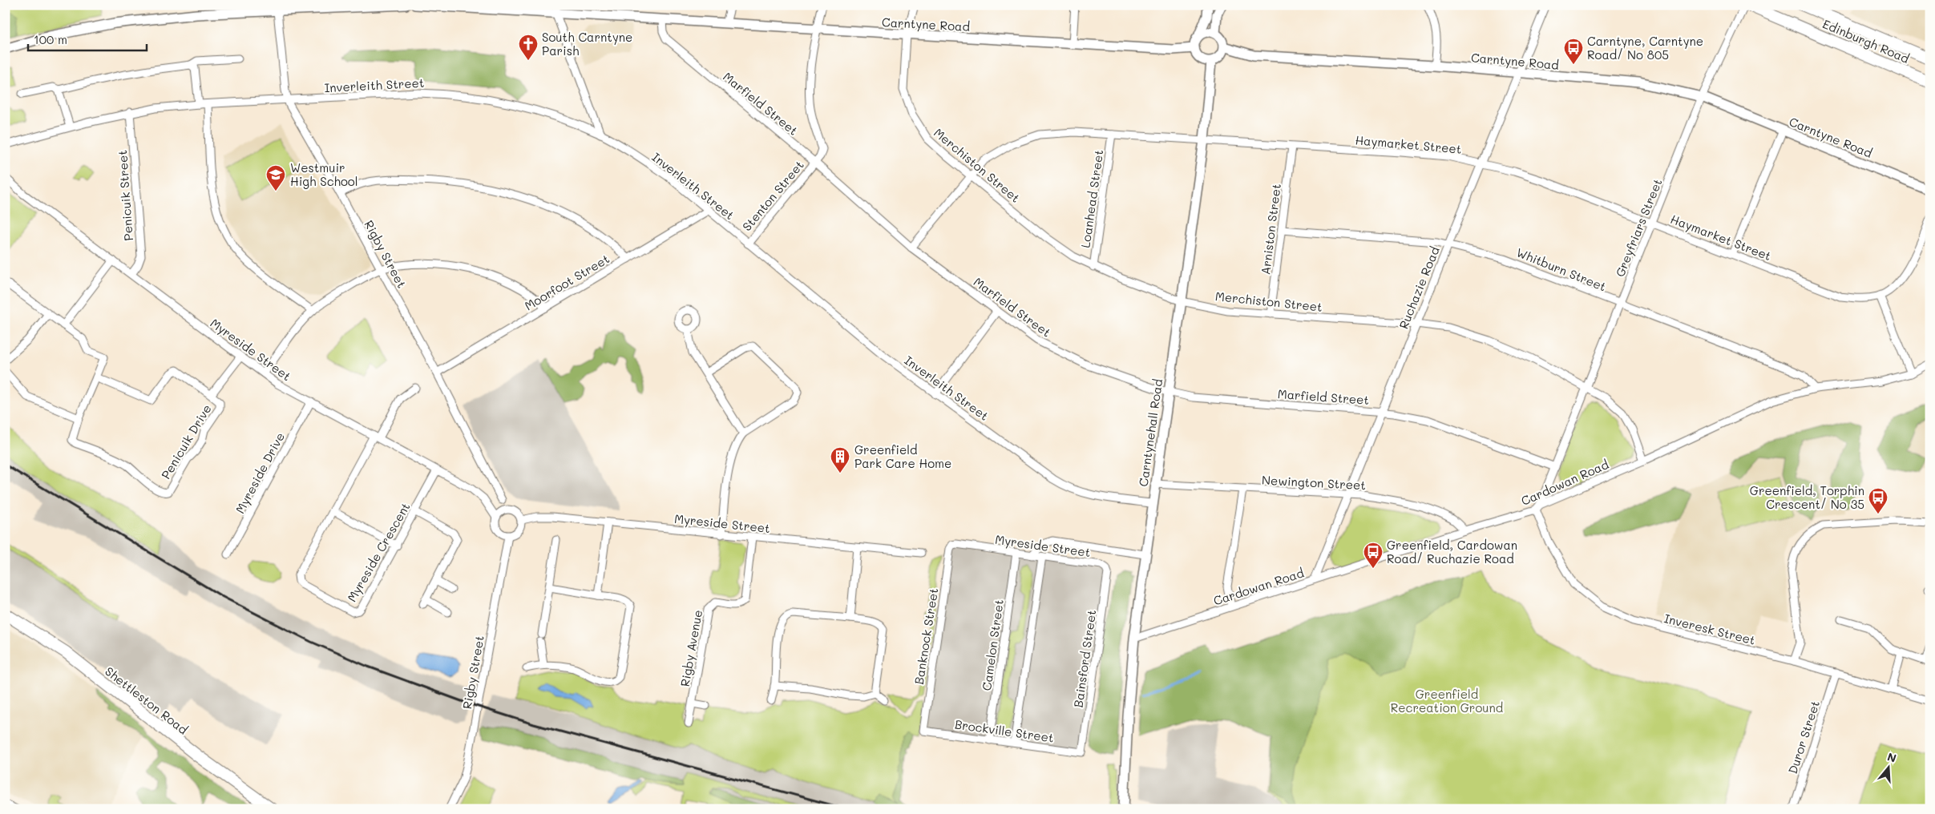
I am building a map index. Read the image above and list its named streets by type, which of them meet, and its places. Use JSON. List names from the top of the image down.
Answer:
{
  "streets": {
    "main road": ["Edinburgh Road", "Shettleston Road"],
    "street": [
      "Carntyne Road",
      "Inverleith Street",
      "Marfield Street",
      "Haymarket Street",
      "Merchiston Street",
      "Penicuik Street",
      "Stenton Street",
      "Loanhead Street",
      "Greyfriars Street",
      "Arniston Street",
      "Rigby Street",
      "Whitburn Street",
      "Moorfoot Street",
      "Ruchazie Road",
      "Myreside Street",
      "Carntynehall Road",
      "Penicuik Drive",
      "Myreside Drive",
      "Newington Street",
      "Cardowan Road",
      "Myreside Crescent",
      "Inveresk Street",
      "Banknock Street",
      "Camelon Street",
      "Rigby Avenue",
      "Bainsford Street",
      "Brockville Street",
      "Duror Street"
    ]
  },
  "crossings": [
    ["Carntyne Road", "Marfield Street"],
    ["Carntyne Road", "Merchiston Street"],
    ["Carntyne Road", "Greyfriars Street"],
    ["Carntyne Road", "Ruchazie Road"],
    ["Carntyne Road", "Carntynehall Road"],
    ["Edinburgh Road", "Greyfriars Street"],
    ["Inverleith Street", "Penicuik Street"],
    ["Inverleith Street", "Stenton Street"],
    ["Inverleith Street", "Rigby Street"],
    ["Inverleith Street", "Moorfoot Street"],
    ["Inverleith Street", "Carntynehall Road"],
    ["Marfield Street", "Haymarket Street"],
    ["Marfield Street", "Stenton Street"],
    ["Marfield Street", "Greyfriars Street"],
    ["Marfield Street", "Ruchazie Road"],
    ["Marfield Street", "Carntynehall Road"],
    ["Haymarket Street", "Merchiston Street"],
    ["Haymarket Street", "Loanhead Street"],
    ["Haymarket Street", "Greyfriars Street"],
    ["Haymarket Street", "Arniston Street"],
    ["Haymarket Street", "Ruchazie Road"],
    ["Haymarket Street", "Carntynehall Road"],
    ["Merchiston Street", "Loanhead Street"],
    ["Merchiston Street", "Greyfriars Street"],
    ["Merchiston Street", "Arniston Street"],
    ["Merchiston Street", "Ruchazie Road"],
    ["Merchiston Street", "Carntynehall Road"],
    ["Merchiston Street", "Cardowan Road"],
    ["Penicuik Street", "Myreside Street"],
    ["Greyfriars Street", "Whitburn Street"],
    ["Greyfriars Street", "Cardowan Road"],
    ["Greyfriars Street", "Inveresk Street"],
    ["Arniston Street", "Whitburn Street"],
    ["Rigby Street", "Moorfoot Street"],
    ["Rigby Street", "Myreside Street"],
    ["Whitburn Street", "Ruchazie Road"],
    ["Whitburn Street", "Cardowan Road"],
    ["Ruchazie Road", "Newington Street"],
    ["Ruchazie Road", "Cardowan Road"],
    ["Myreside Street", "Penicuik Drive"],
    ["Myreside Street", "Myreside Drive"],
    ["Myreside Street", "Myreside Crescent"],
    ["Myreside Street", "Banknock Street"],
    ["Myreside Street", "Camelon Street"],
    ["Myreside Street", "Rigby Avenue"],
    ["Myreside Street", "Bainsford Street"],
    ["Carntynehall Road", "Newington Street"],
    ["Carntynehall Road", "Cardowan Road"],
    ["Newington Street", "Cardowan Road"],
    ["Cardowan Road", "Inveresk Street"],
    ["Inveresk Street", "Duror Street"],
    ["Banknock Street", "Brockville Street"],
    ["Camelon Street", "Brockville Street"],
    ["Bainsford Street", "Brockville Street"]
  ],
  "parks": ["Greenfield Recreation Ground"],
  "places": {
    "church": ["South Carntyne Parish"],
    "bus stop": ["Carntyne, Carntyne Road/ No 805", "Greenfield, Torphin Crescent/ No 35", "Greenfield, Cardowan Road/ Ruchazie Road"],
    "school or university": ["Westmuir High School"],
    "building": ["Greenfield Park Care Home"]
  },
  "scale_bar": "100 m",
  "north": "top"
}
